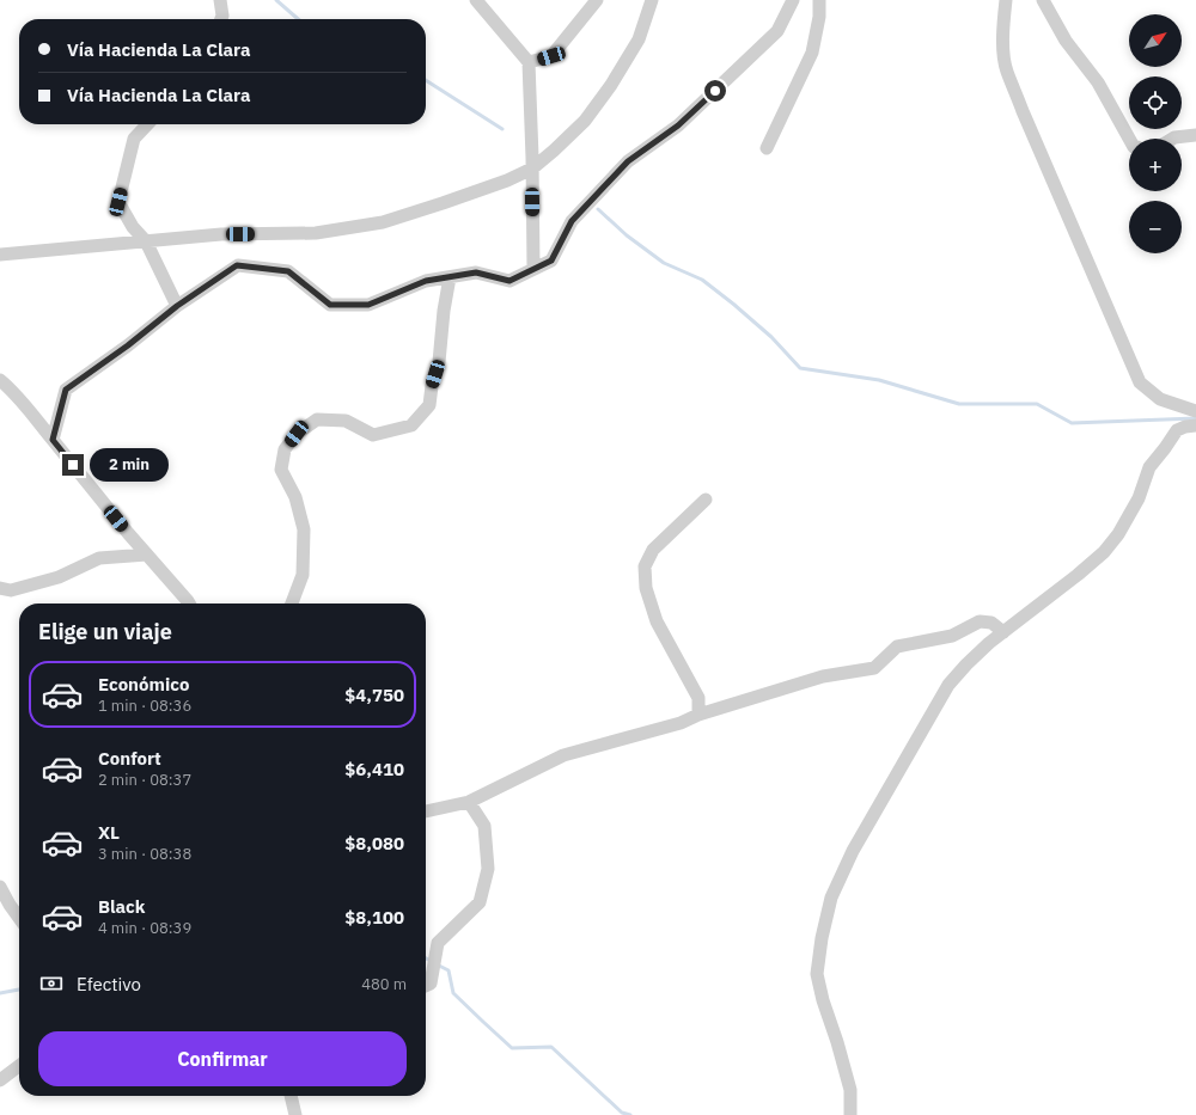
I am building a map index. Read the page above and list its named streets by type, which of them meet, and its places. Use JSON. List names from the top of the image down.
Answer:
{
  "north": "top right",
  "page": {
    "map_buttons": ["+", "−"],
    "banner": ["Vía Hacienda La Clara", "Vía Hacienda La Clara"],
    "bubble": "2 min",
    "heading": "Elige un viaje",
    "list": [
      {
        "name": "Económico",
        "note": "1 min · 08:36",
        "value": "$4,750"
      },
      {
        "name": "Confort",
        "note": "2 min · 08:37",
        "value": "$6,410"
      },
      {
        "name": "XL",
        "note": "3 min · 08:38",
        "value": "$8,080"
      },
      {
        "name": "Black",
        "note": "4 min · 08:39",
        "value": "$8,100"
      }
    ],
    "pay": ["Efectivo", "480 m"],
    "buttons": "Confirmar"
  }
}
